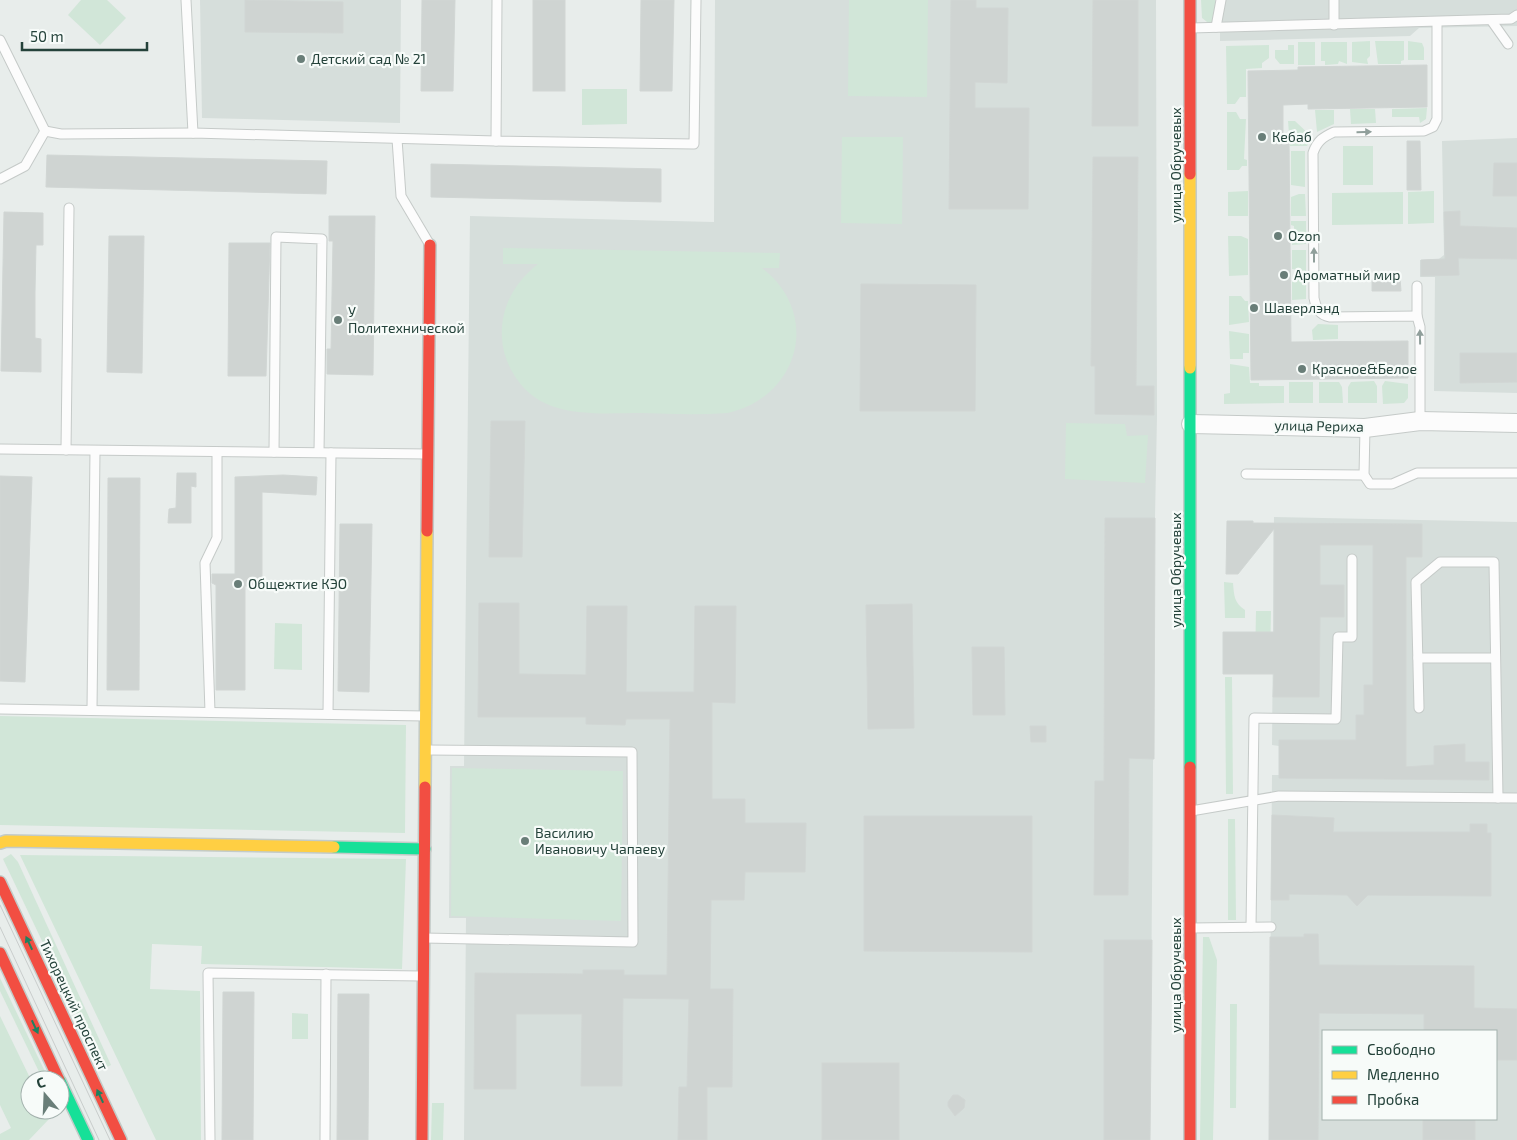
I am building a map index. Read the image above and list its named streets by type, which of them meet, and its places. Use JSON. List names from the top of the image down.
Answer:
{
  "streets": {
    "street": ["улица Обручевых", "улица Рериха", "Тихорецкий проспект"]
  },
  "crossings": [
    ["улица Обручевых", "улица Рериха"]
  ],
  "places": [
    "Детский сад № 21",
    "Кебаб",
    "Ozon",
    "Ароматный мир",
    "Шаверлэнд",
    "У Политехнической",
    "Красное&Белое",
    "Общежтие КЭО",
    "Василию Ивановичу Чапаеву"
  ],
  "legend": ["Свободно", "Медленно", "Пробка"],
  "scale_bar": "50 m",
  "north": "top"
}
